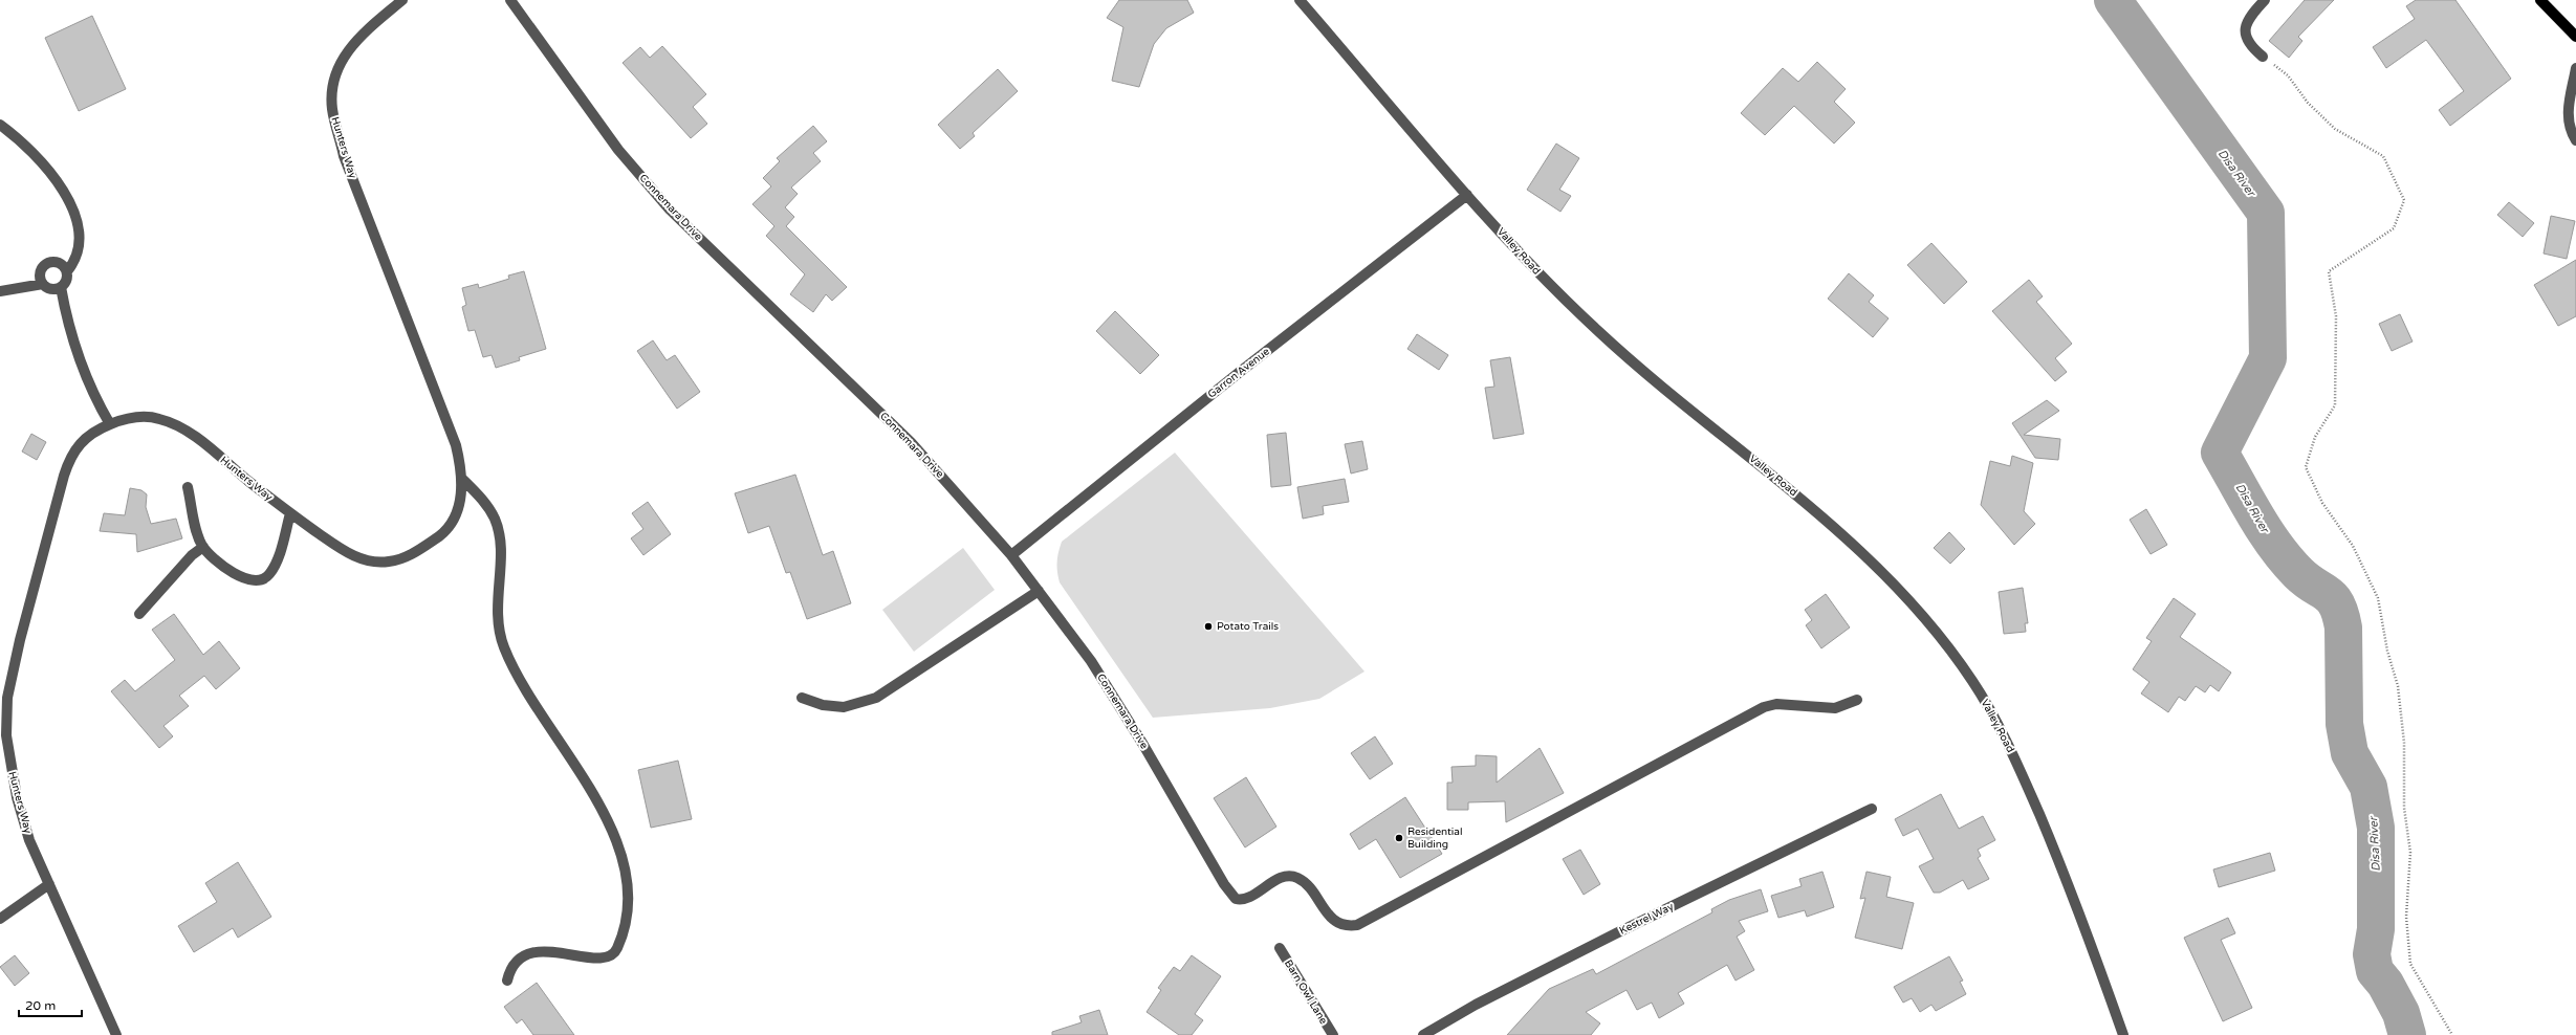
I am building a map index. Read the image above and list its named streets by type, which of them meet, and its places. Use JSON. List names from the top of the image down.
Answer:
{
  "streets": {
    "street": [
      "Hunters Way",
      "Connemara Drive",
      "Valley Road",
      "Garron Avenue",
      "Kestrel Way",
      "Barn Owl Lane"
    ]
  },
  "crossings": [
    ["Connemara Drive", "Garron Avenue"],
    ["Valley Road", "Garron Avenue"]
  ],
  "water": ["Disa River"],
  "places": ["Potato Trails", "Residential Building"],
  "scale_bar": "20 m"
}
